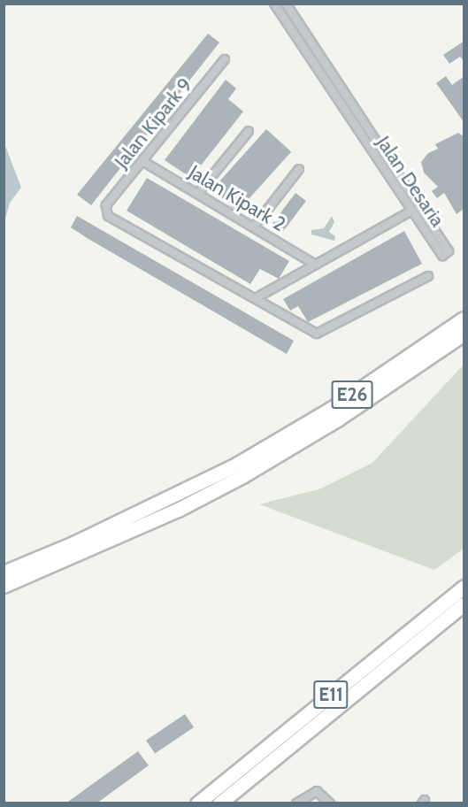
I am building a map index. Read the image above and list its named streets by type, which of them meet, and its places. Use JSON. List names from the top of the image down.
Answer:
{
  "streets": {
    "highway": ["E26", "E11"],
    "street": ["Jalan Kipark 9", "Jalan Desaria", "Jalan Kipark 2"]
  },
  "crossings": [
    ["Jalan Kipark 9", "Jalan Kipark 2"]
  ]
}
